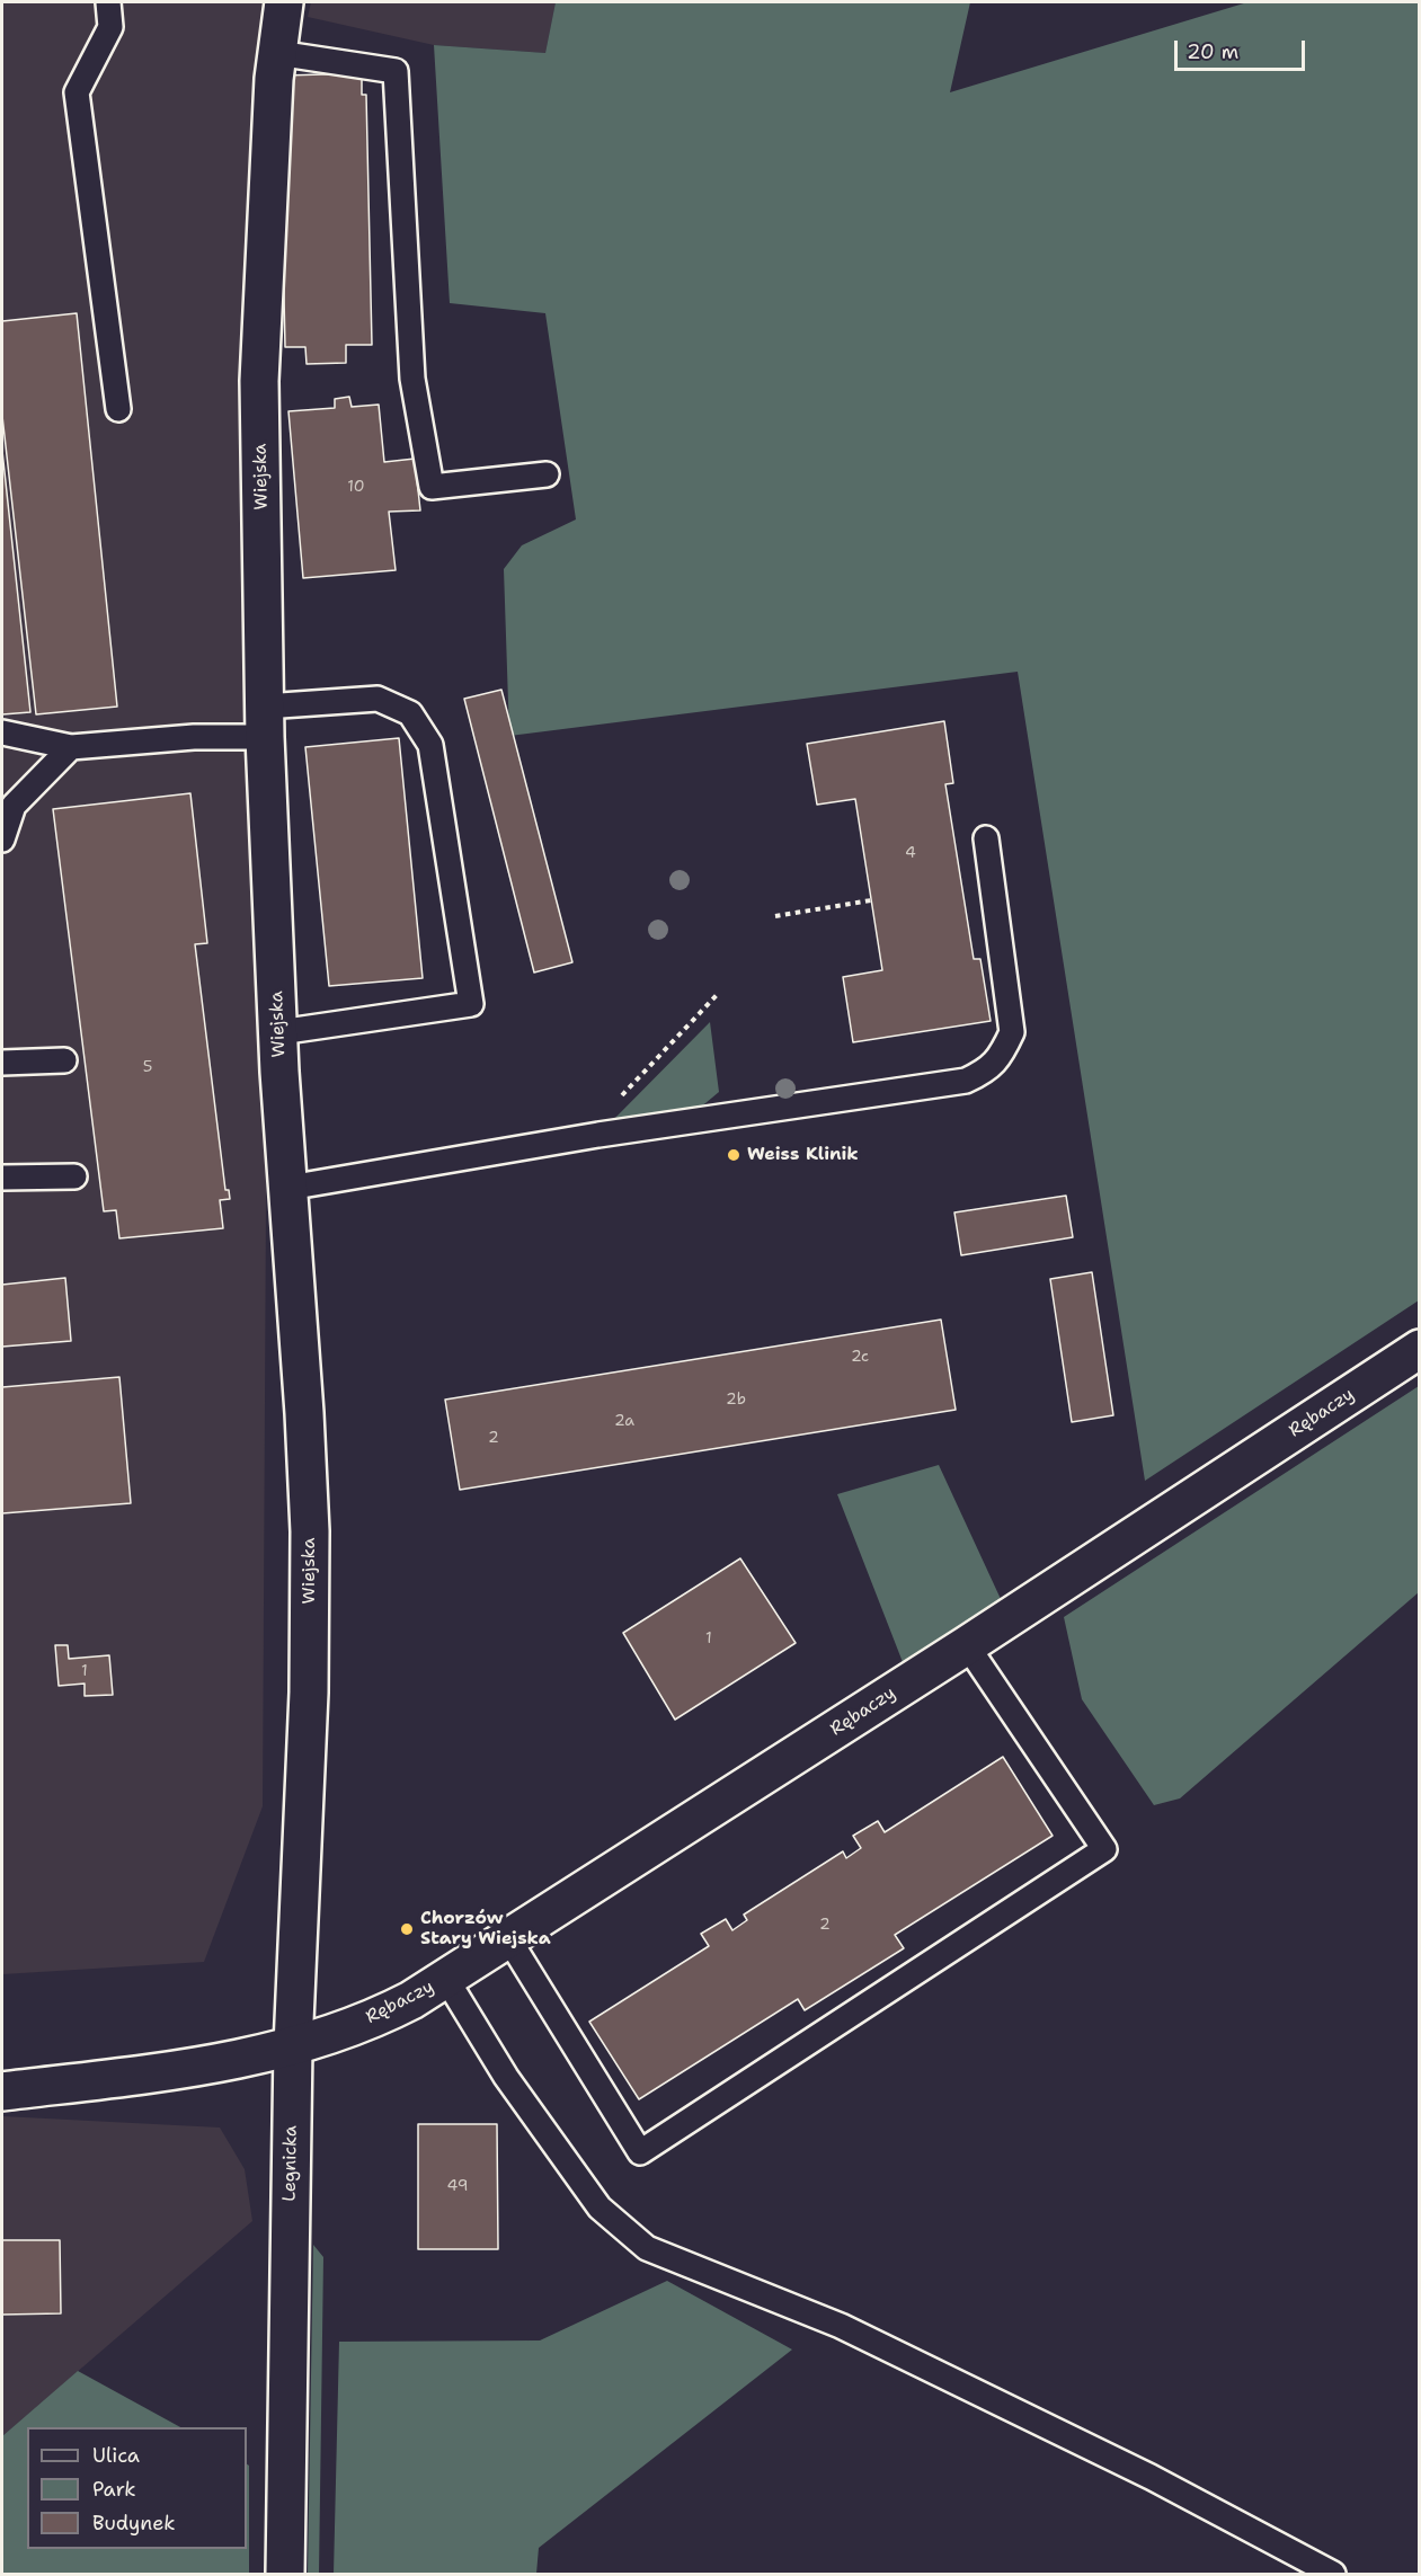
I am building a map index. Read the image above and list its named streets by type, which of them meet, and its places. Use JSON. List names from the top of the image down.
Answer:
{
  "streets": {
    "street": ["Wiejska", "Rębaczy", "Legnicka"]
  },
  "crossings": [
    ["Wiejska", "Rębaczy"],
    ["Wiejska", "Legnicka"],
    ["Rębaczy", "Legnicka"]
  ],
  "places": ["Weiss Klinik", "Chorzów Stary Wiejska"],
  "house_numbers": [
    "10",
    "4",
    "5",
    "2c",
    "2b",
    "2a",
    "2",
    "1",
    "1",
    "2",
    "49"
  ],
  "legend": ["Ulica", "Park", "Budynek"],
  "scale_bar": "20 m"
}
